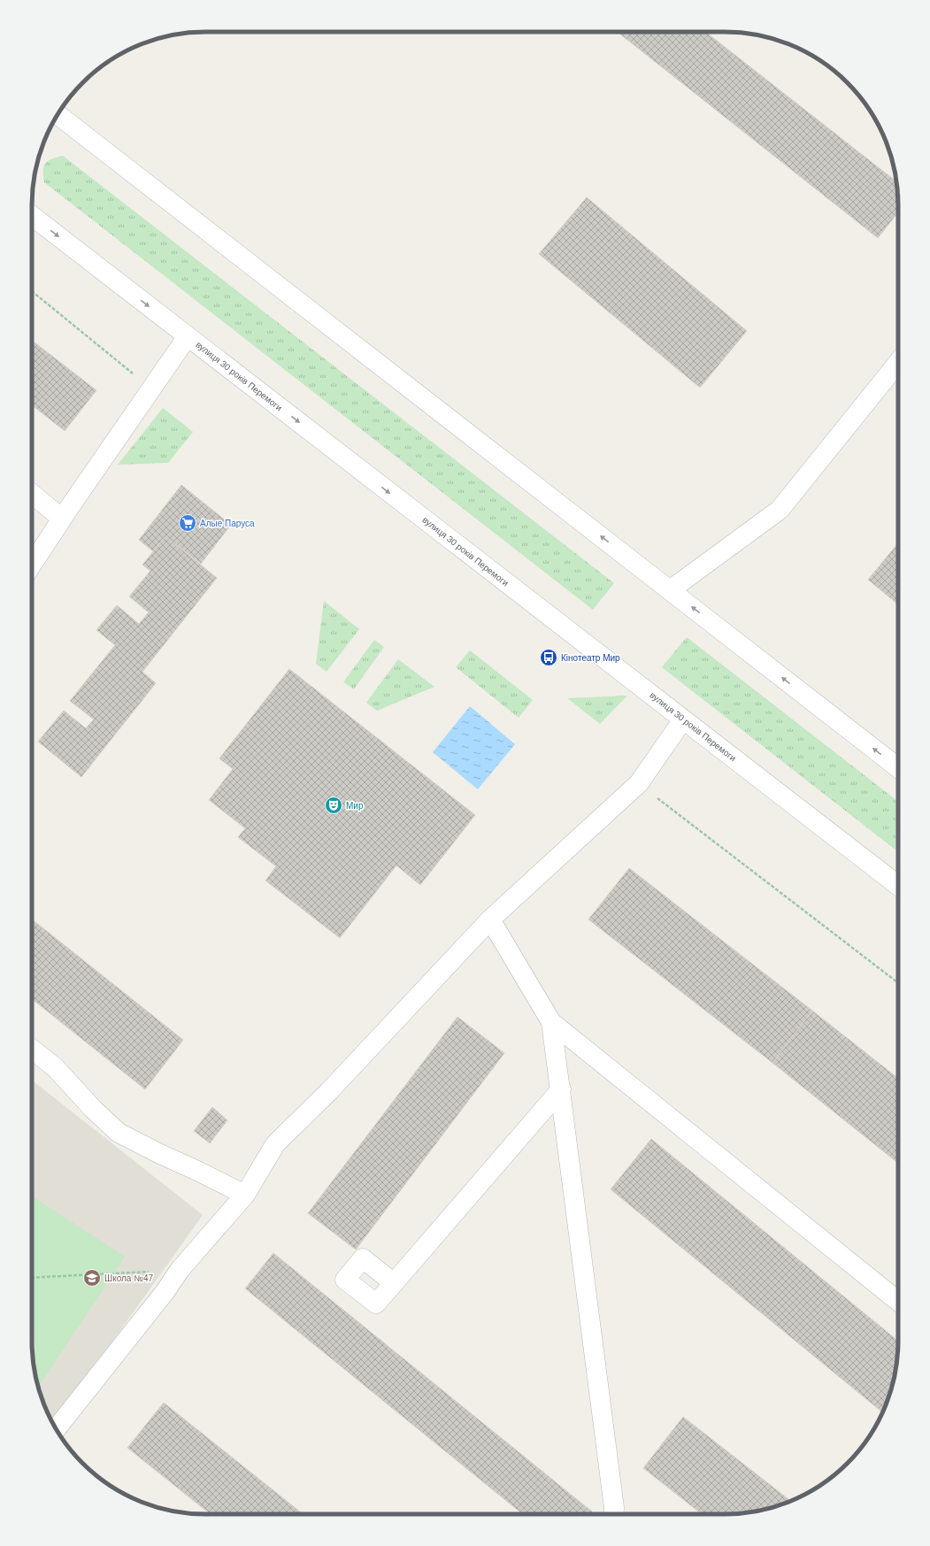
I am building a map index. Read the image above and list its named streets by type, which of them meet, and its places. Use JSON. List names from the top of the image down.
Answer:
{
  "streets": {
    "street": ["вулиця 30 років Перемоги"]
  },
  "places": {
    "supermarket": ["Алые Паруса"],
    "bus stop": ["Кінотеатр Мир"],
    "theatre": ["Мир"],
    "school or university": ["Школа №47"]
  }
}
